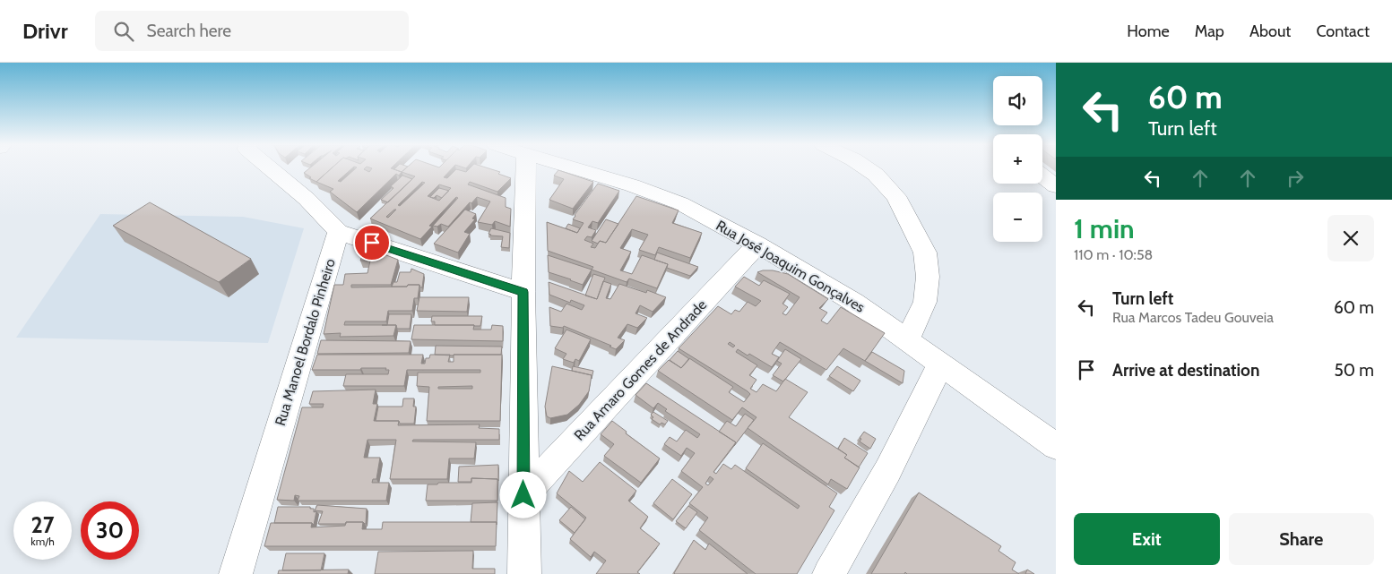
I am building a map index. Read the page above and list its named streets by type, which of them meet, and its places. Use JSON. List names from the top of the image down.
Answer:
{
  "streets": {
    "street": ["Rua José Joaquim Gonçalves", "Rua Manoel Bordalo Pinheiro", "Rua Amaro Gomes de Andrade"]
  },
  "crossings": [
    ["Rua José Joaquim Gonçalves", "Rua Amaro Gomes de Andrade"]
  ],
  "page": {
    "header": "Drivr",
    "search": "Search here",
    "nav": [
      "Home",
      "Map",
      "About",
      "Contact"
    ],
    "turn": ["60 m", "Turn left"],
    "map_buttons": ["+", "−"],
    "heading": ["1 min", "110 m · 10:58"],
    "list": [
      {
        "name": "Turn left",
        "note": "Rua Marcos Tadeu Gouveia",
        "value": "60 m"
      },
      {
        "name": "Arrive at destination",
        "value": "50 m"
      }
    ],
    "speed": "27 km/h",
    "limit": "30",
    "buttons": ["Exit", "Share"]
  }
}
